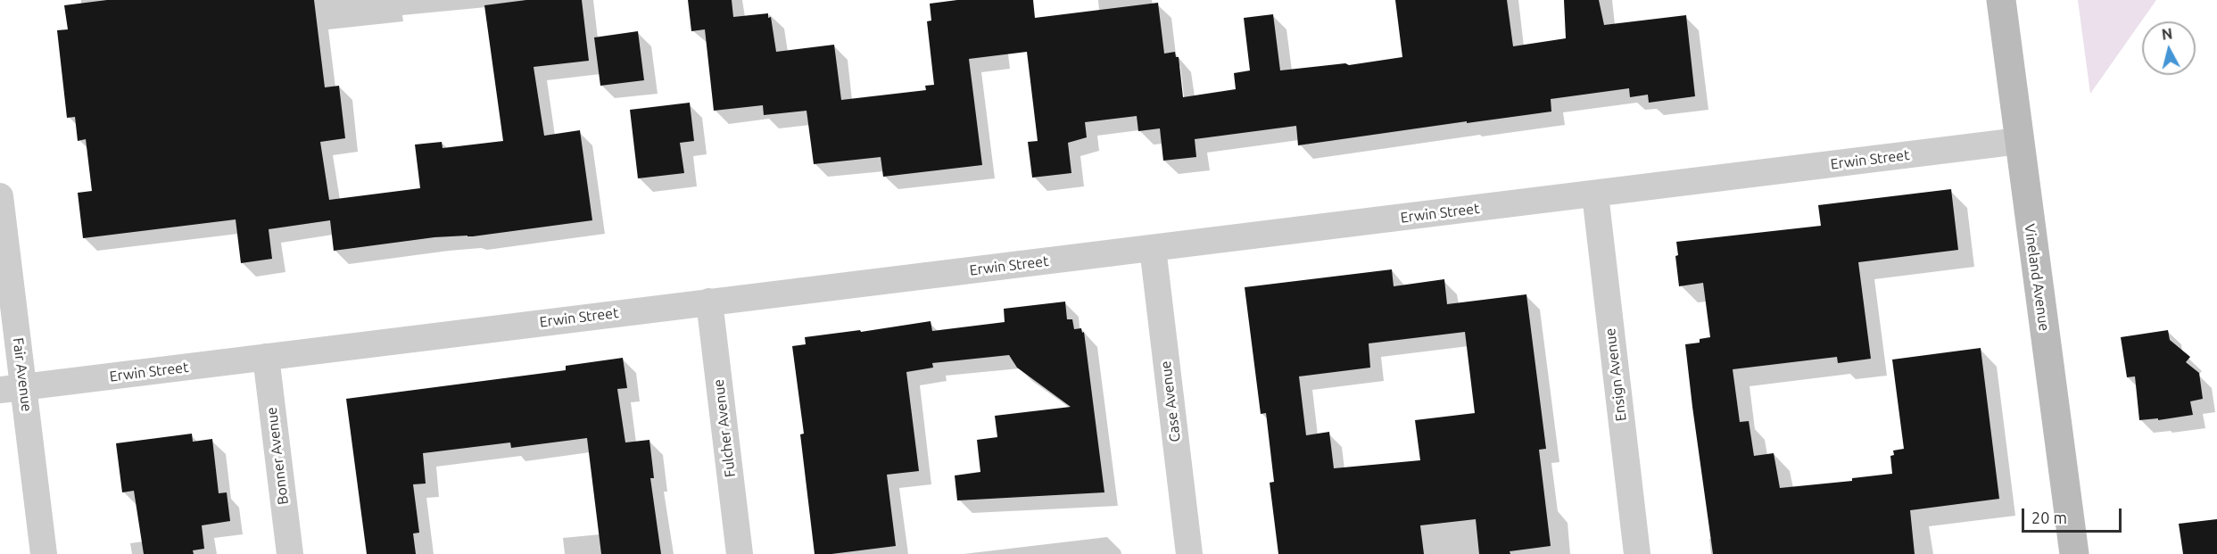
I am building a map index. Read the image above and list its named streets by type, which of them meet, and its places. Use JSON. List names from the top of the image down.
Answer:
{
  "streets": {
    "main road": ["Vineland Avenue"],
    "street": [
      "Erwin Street",
      "Fair Avenue",
      "Ensign Avenue",
      "Case Avenue",
      "Fulcher Avenue",
      "Bonner Avenue"
    ]
  },
  "crossings": [
    ["Erwin Street", "Vineland Avenue"],
    ["Erwin Street", "Fair Avenue"],
    ["Erwin Street", "Ensign Avenue"],
    ["Erwin Street", "Case Avenue"],
    ["Erwin Street", "Fulcher Avenue"],
    ["Erwin Street", "Bonner Avenue"]
  ],
  "scale_bar": "20 m",
  "north": "top"
}
